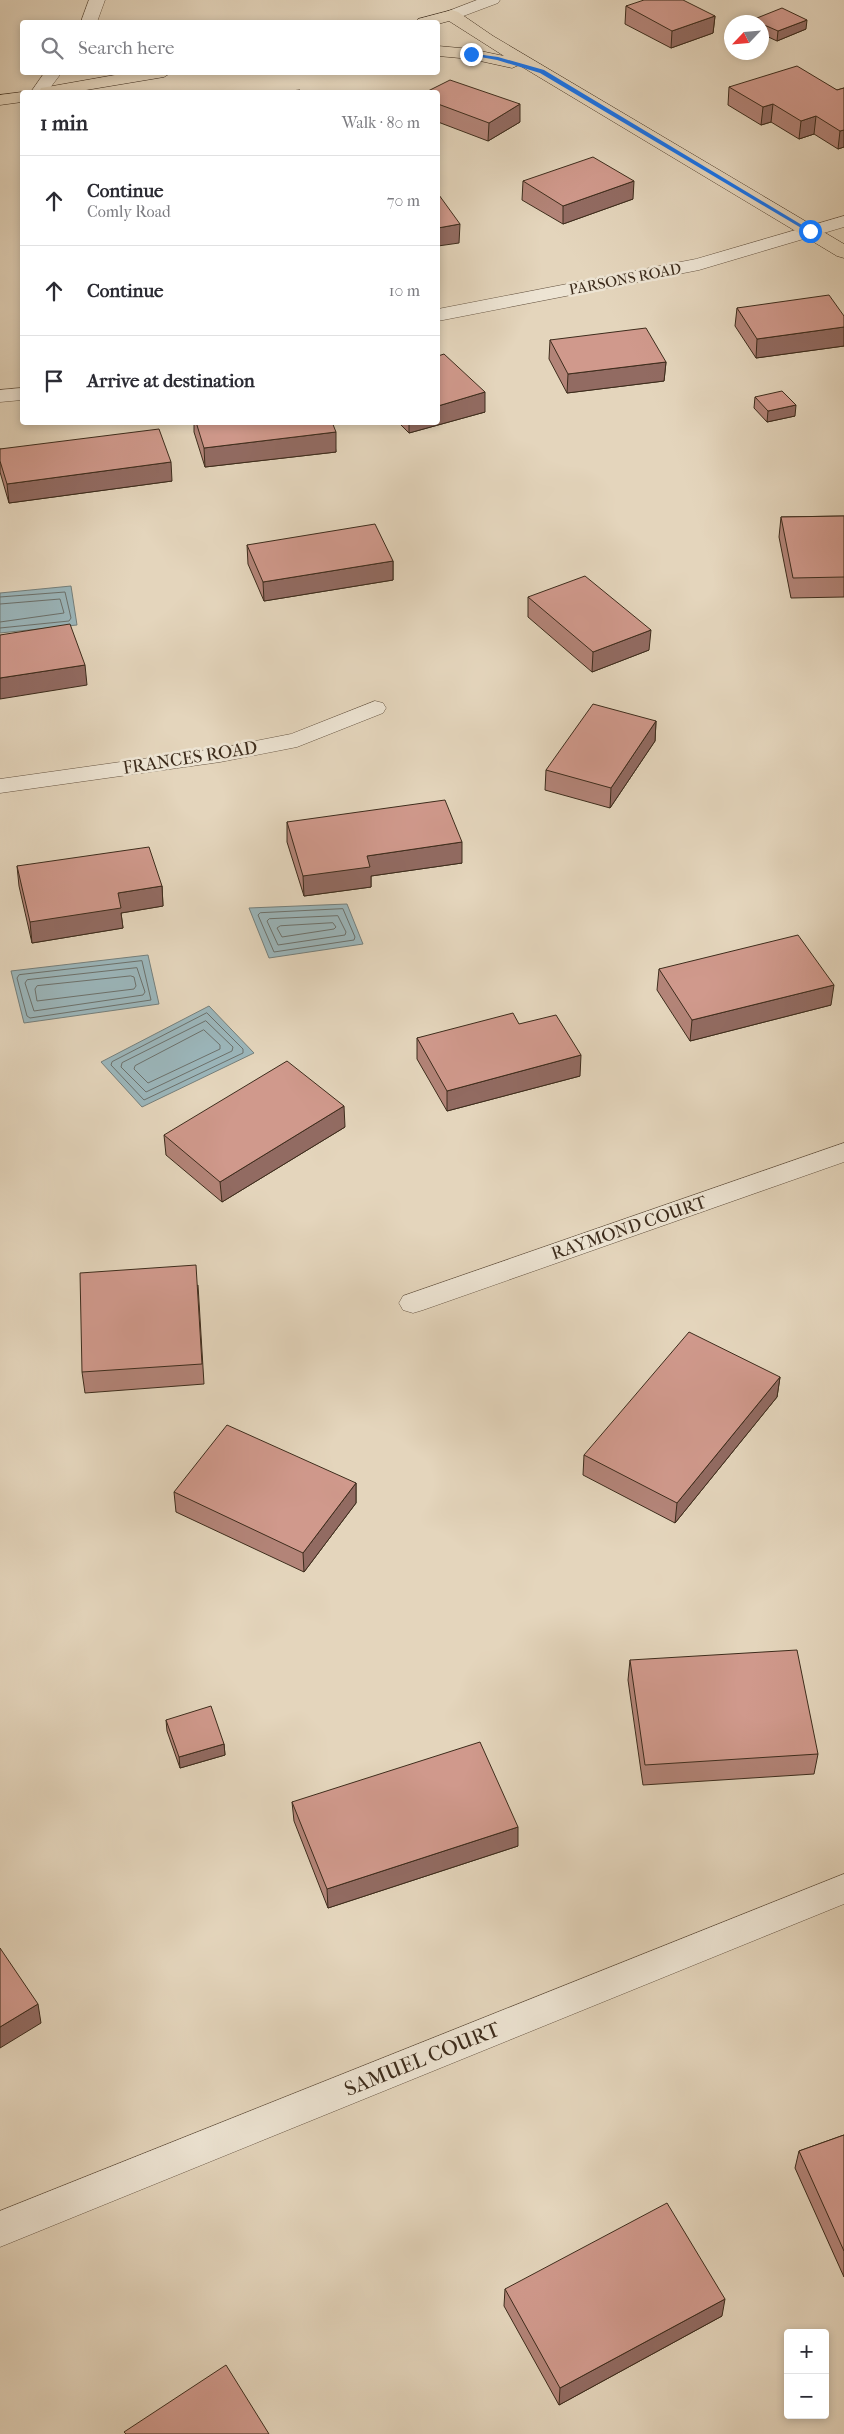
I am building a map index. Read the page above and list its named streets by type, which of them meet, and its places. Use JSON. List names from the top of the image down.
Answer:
{
  "streets": {
    "street": [
      "PARSONS ROAD",
      "FRANCES ROAD",
      "RAYMOND COURT",
      "SAMUEL COURT"
    ]
  },
  "north": "bottom left",
  "page": {
    "search": "Search here",
    "heading": ["1 min", "Walk · 80 m"],
    "list": [
      ["Continue", "Comly Road", "70 m"],
      ["Continue", "10 m"],
      "Arrive at destination"
    ],
    "map_buttons": ["+", "−"]
  }
}
